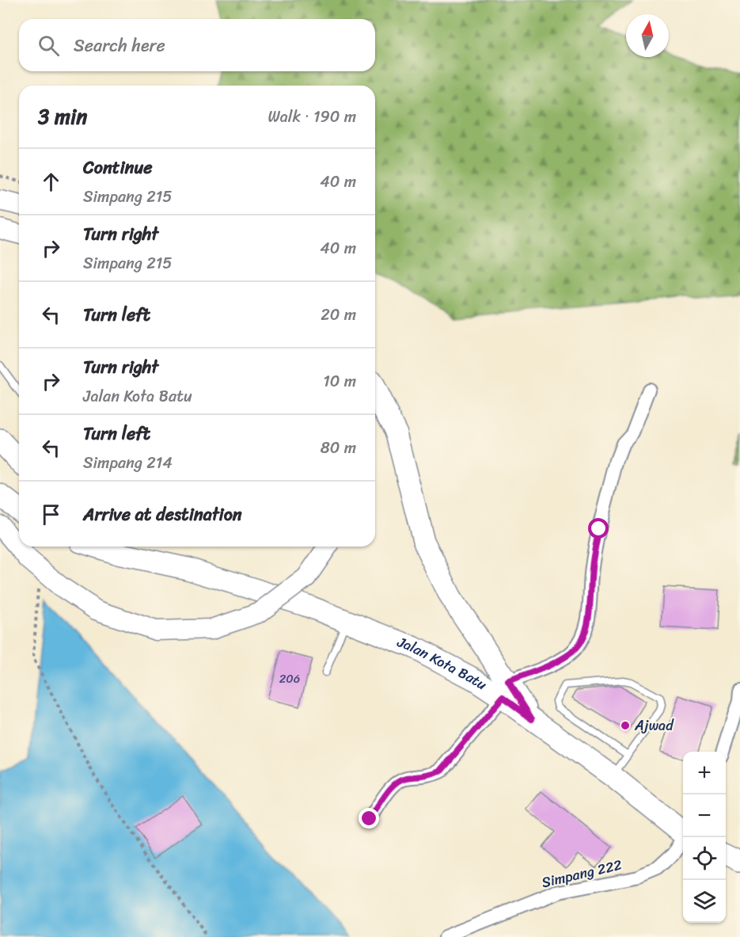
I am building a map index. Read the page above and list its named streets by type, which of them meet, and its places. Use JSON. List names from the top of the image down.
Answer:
{
  "streets": {
    "main road": ["Jalan Kota Batu"],
    "street": ["Simpang 222"]
  },
  "places": ["Ajwad"],
  "house_numbers": ["206"],
  "north": "top",
  "page": {
    "search": "Search here",
    "heading": ["3 min", "Walk · 190 m"],
    "list": [
      ["Continue", "Simpang 215", "40 m"],
      ["Turn right", "Simpang 215", "40 m"],
      ["Turn left", "20 m"],
      ["Turn right", "Jalan Kota Batu", "10 m"],
      ["Turn left", "Simpang 214", "80 m"],
      "Arrive at destination"
    ],
    "map_buttons": ["+", "−"]
  }
}
